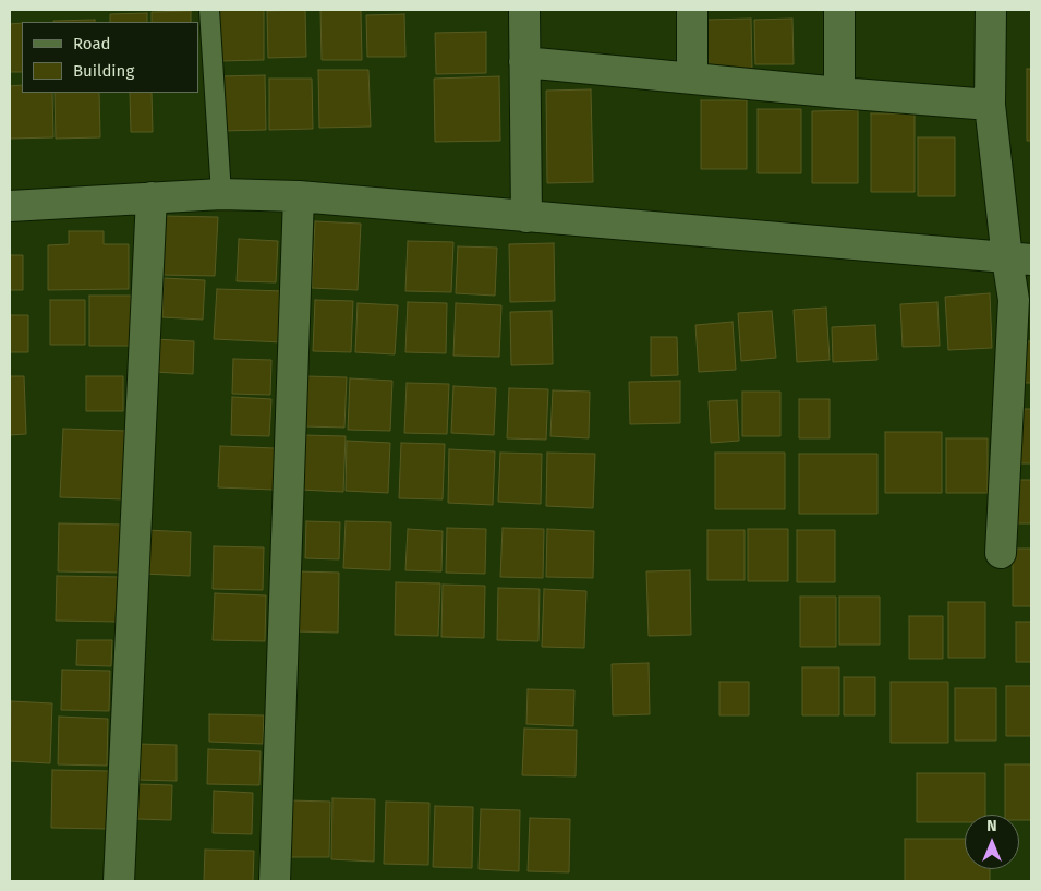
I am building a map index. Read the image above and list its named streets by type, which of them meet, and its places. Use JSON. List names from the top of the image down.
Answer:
{
  "legend": ["Road", "Building"],
  "north": "top"
}
